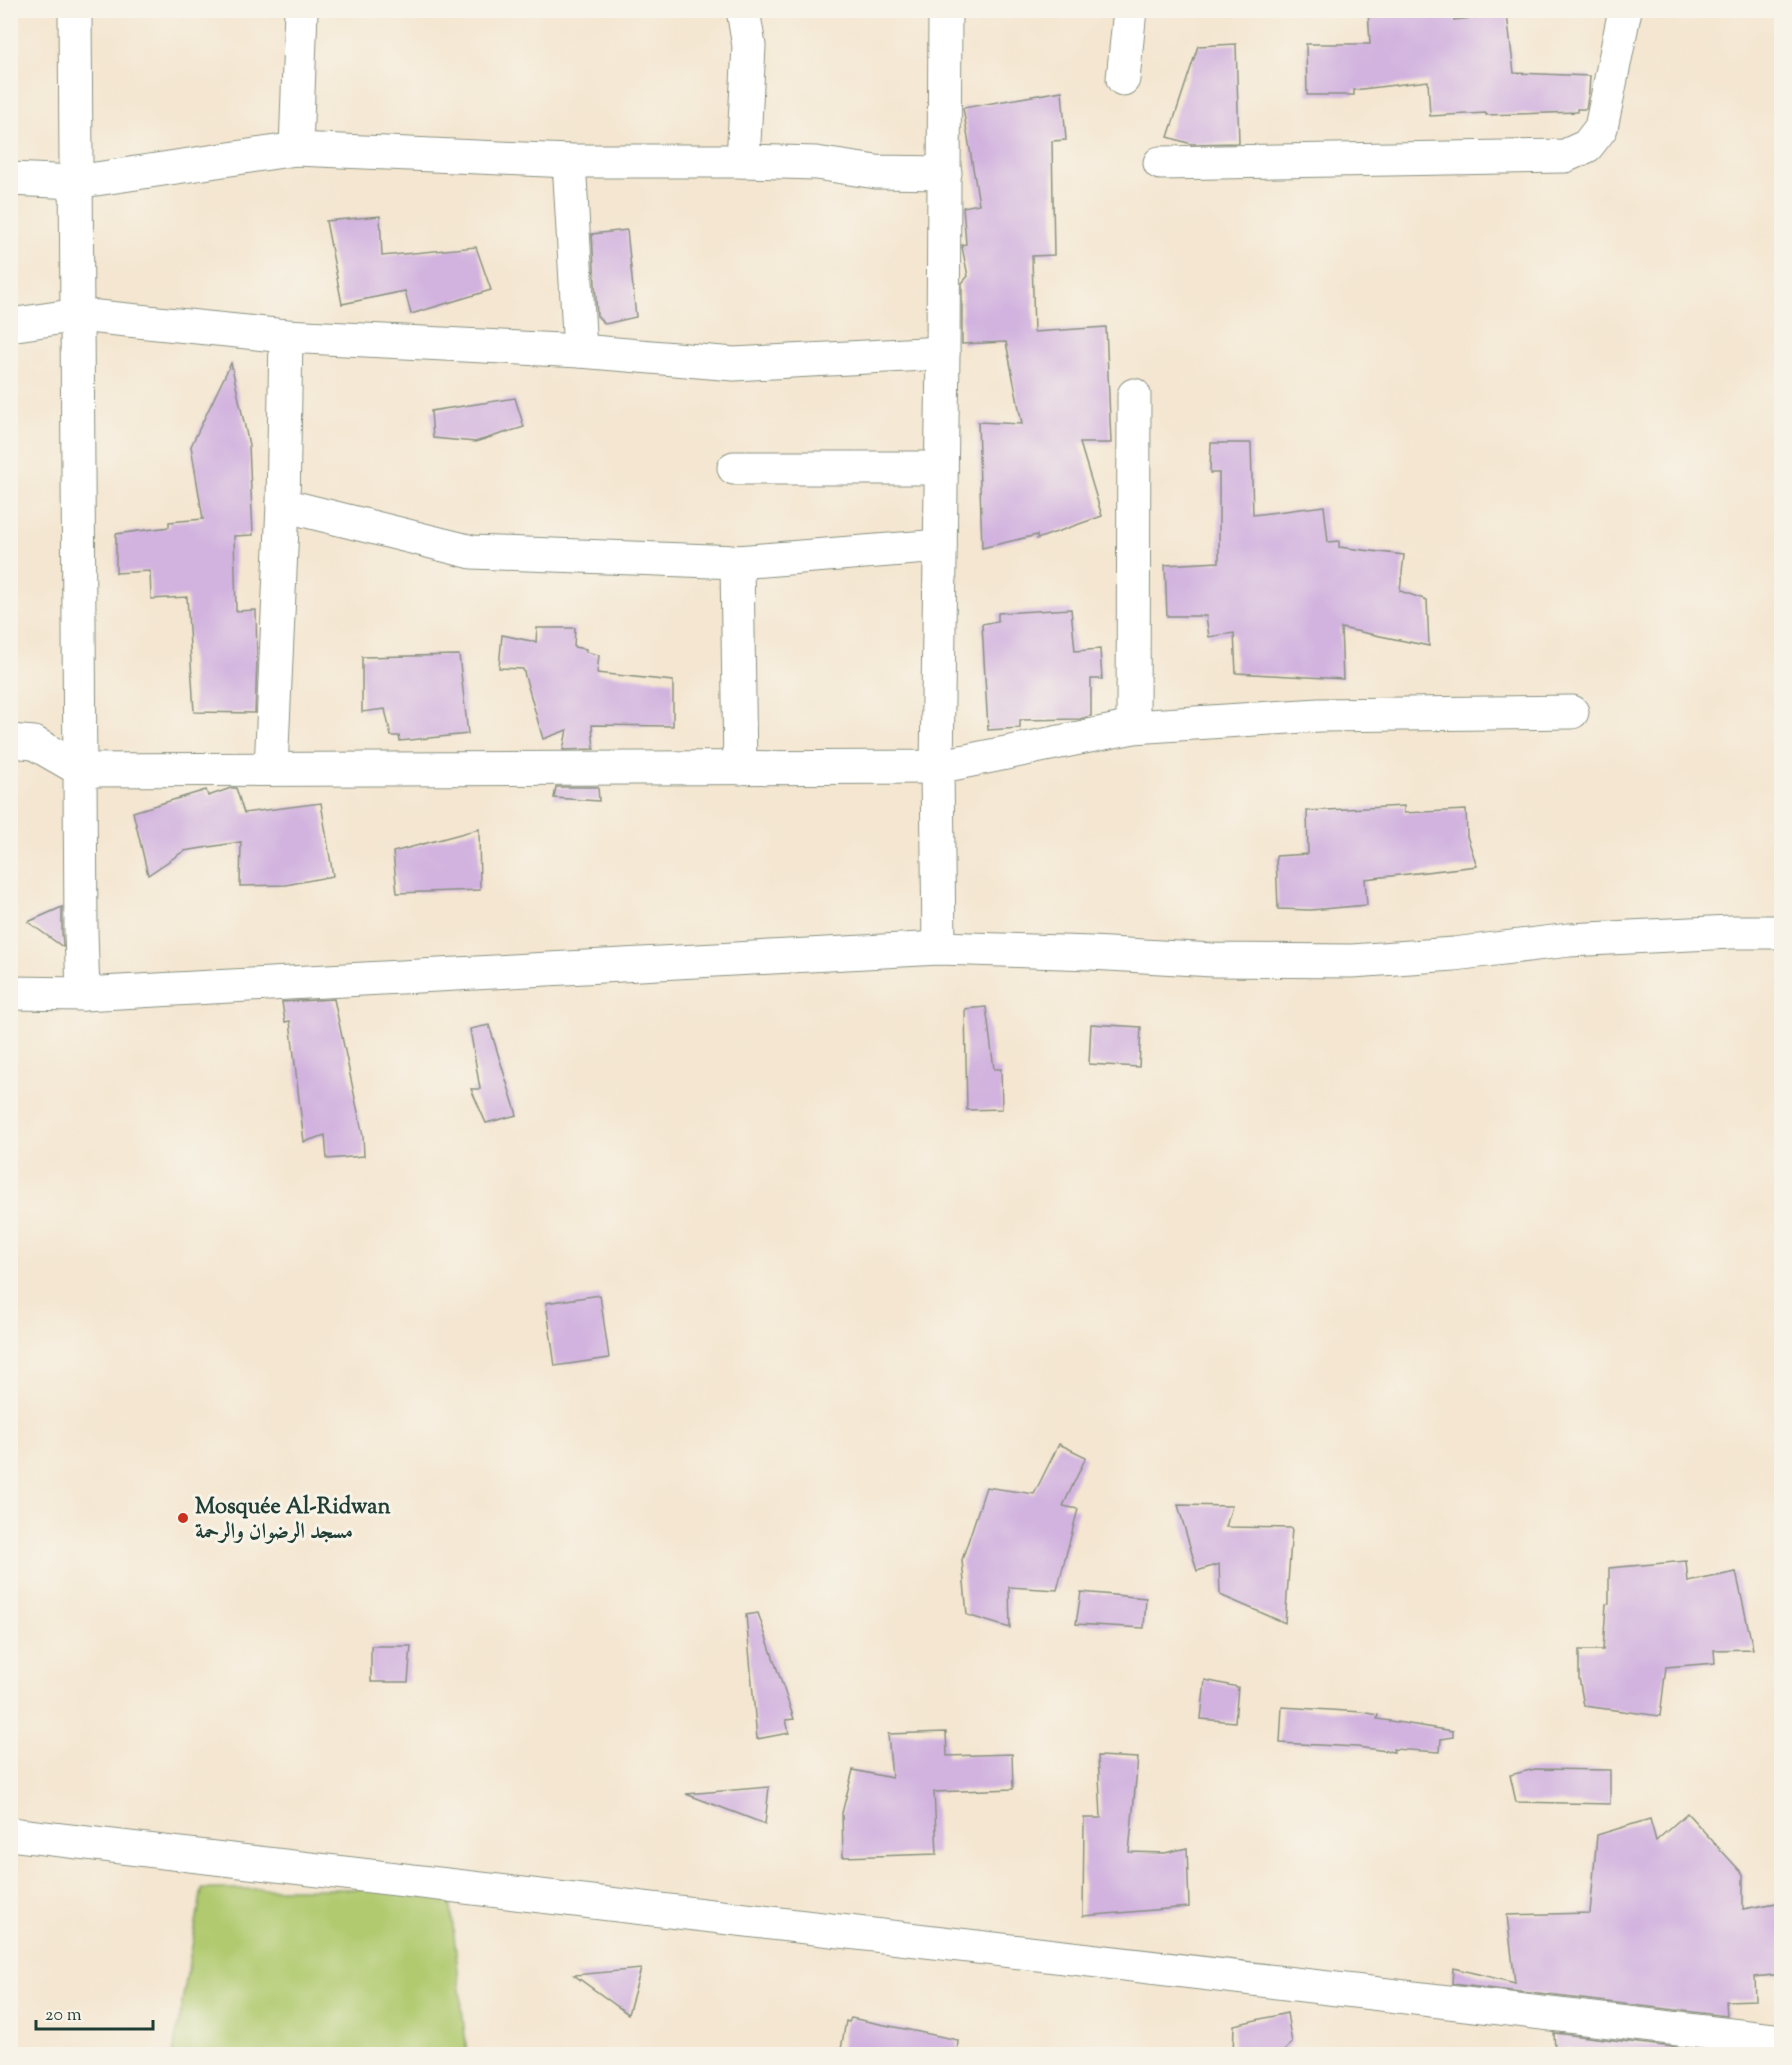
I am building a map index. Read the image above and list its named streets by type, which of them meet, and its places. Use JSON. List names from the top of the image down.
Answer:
{
  "places": ["Mosquée Al-Ridwan مسجد الرضوان والرحمة"],
  "scale_bar": "20 m"
}
